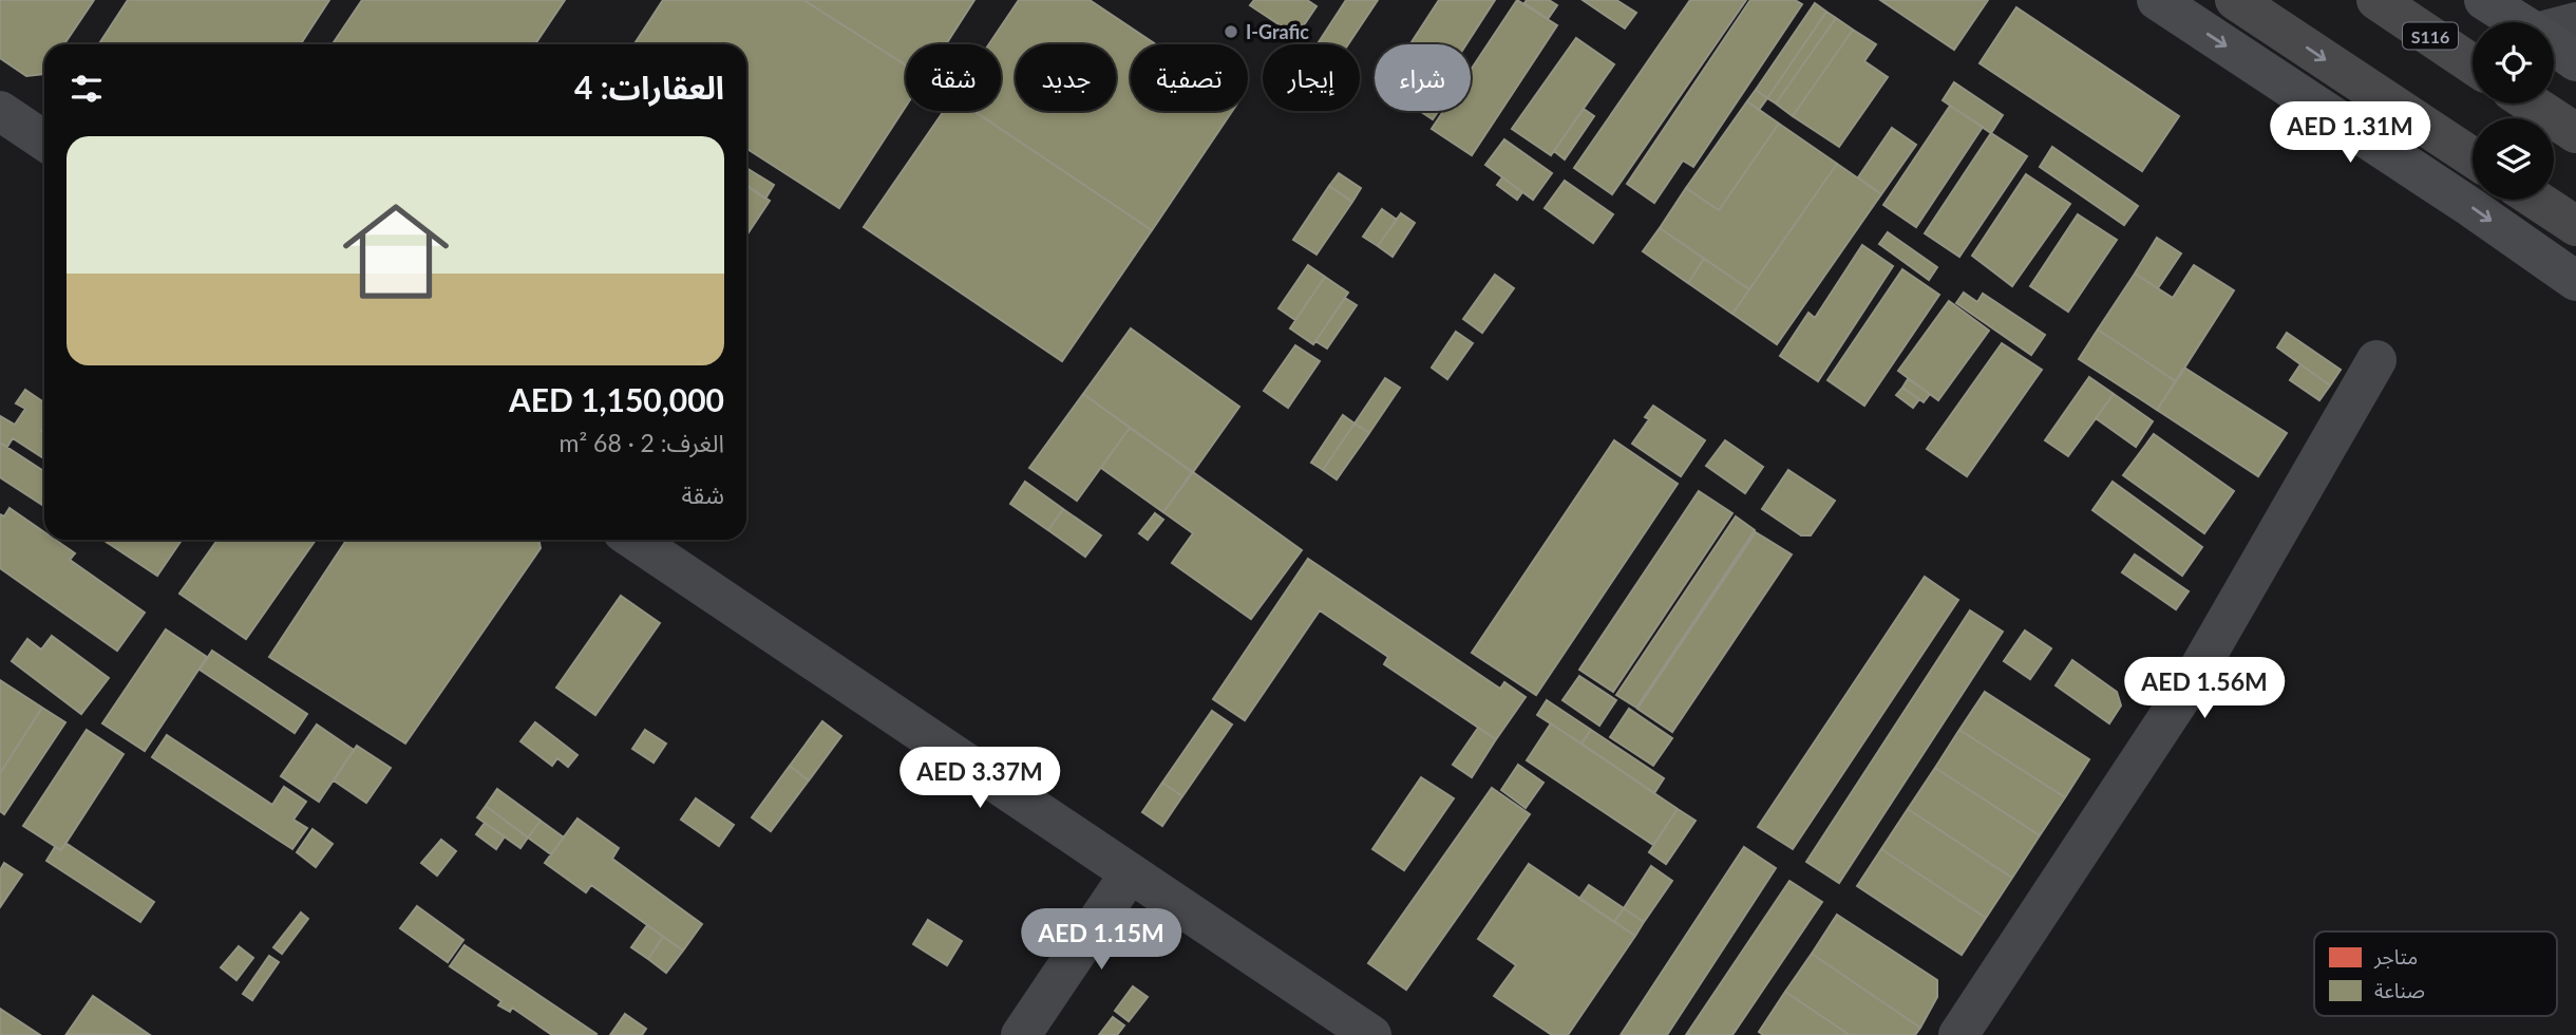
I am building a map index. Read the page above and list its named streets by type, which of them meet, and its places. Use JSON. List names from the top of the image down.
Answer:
{
  "streets": {
    "highway": ["S116"]
  },
  "places": ["I-Grafic"],
  "legend": ["متاجر", "صناعة"],
  "page": {
    "chip": [
      "شراء",
      "إيجار",
      "تصفية",
      "جديد",
      "شقة"
    ],
    "heading": "العقارات: 4",
    "price": [
      "AED 1.31M",
      "AED 1.56M",
      "AED 3.37M",
      "AED 1.15M"
    ],
    "list": [
      {
        "name": "AED 1,150,000",
        "note": "الغرف: 2 · 68 m² · شقة"
      }
    ]
  }
}
